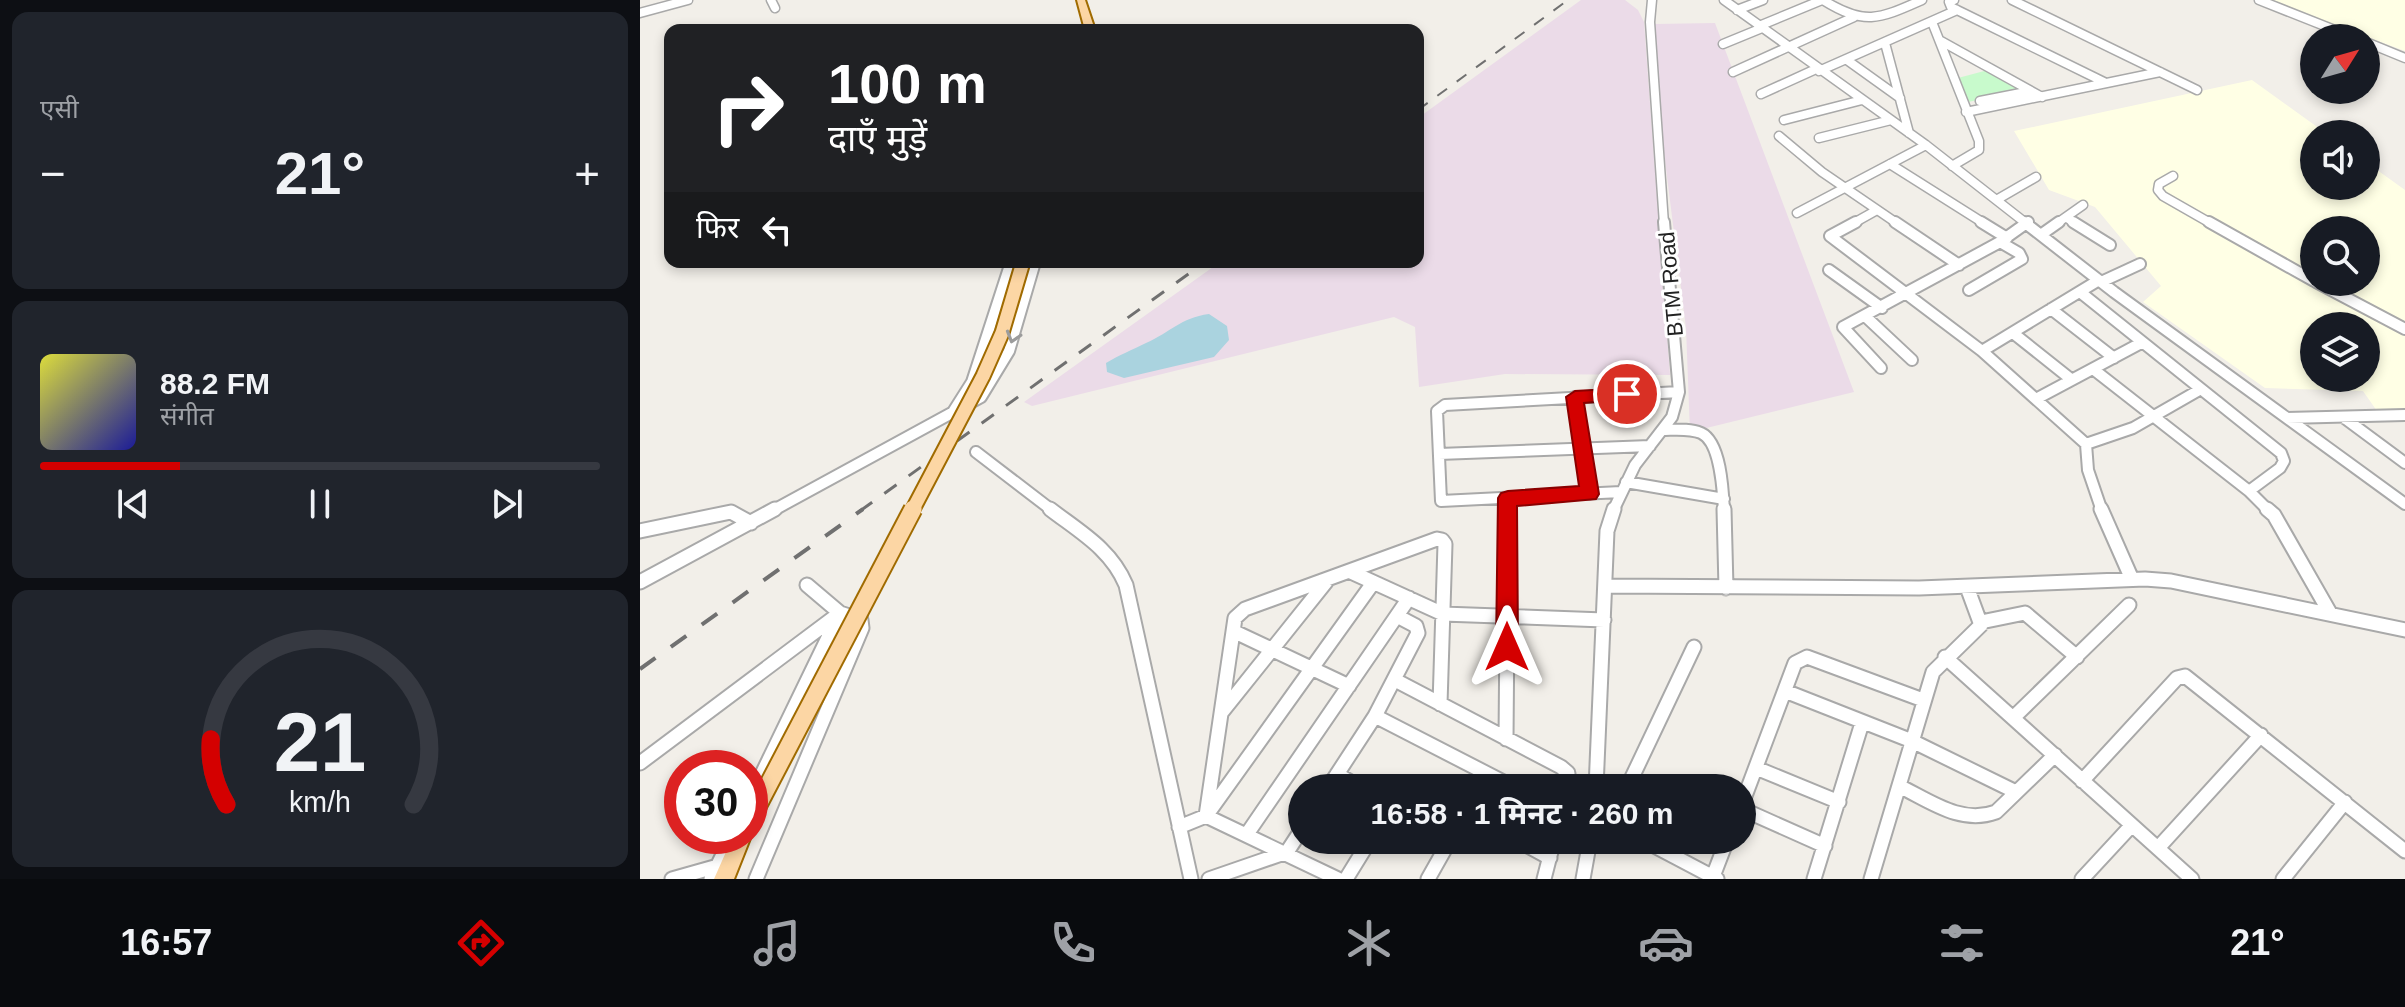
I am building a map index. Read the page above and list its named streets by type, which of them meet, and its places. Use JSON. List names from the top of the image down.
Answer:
{
  "streets": {
    "street": ["BTM Road"]
  },
  "north": "top right",
  "page": {
    "tile": "एसी",
    "turn": ["100 m", "दाएँ मुड़ें"],
    "heat": ["−", "21°", "+"],
    "then": "फिर",
    "song": ["88.2 FM", "संगीत"],
    "limit": "30",
    "trip": "16:58 · 1 मिनट · 260 m",
    "tabs": ["16:57", "21°"],
    "gauge": ["21", "km/h"]
  }
}
